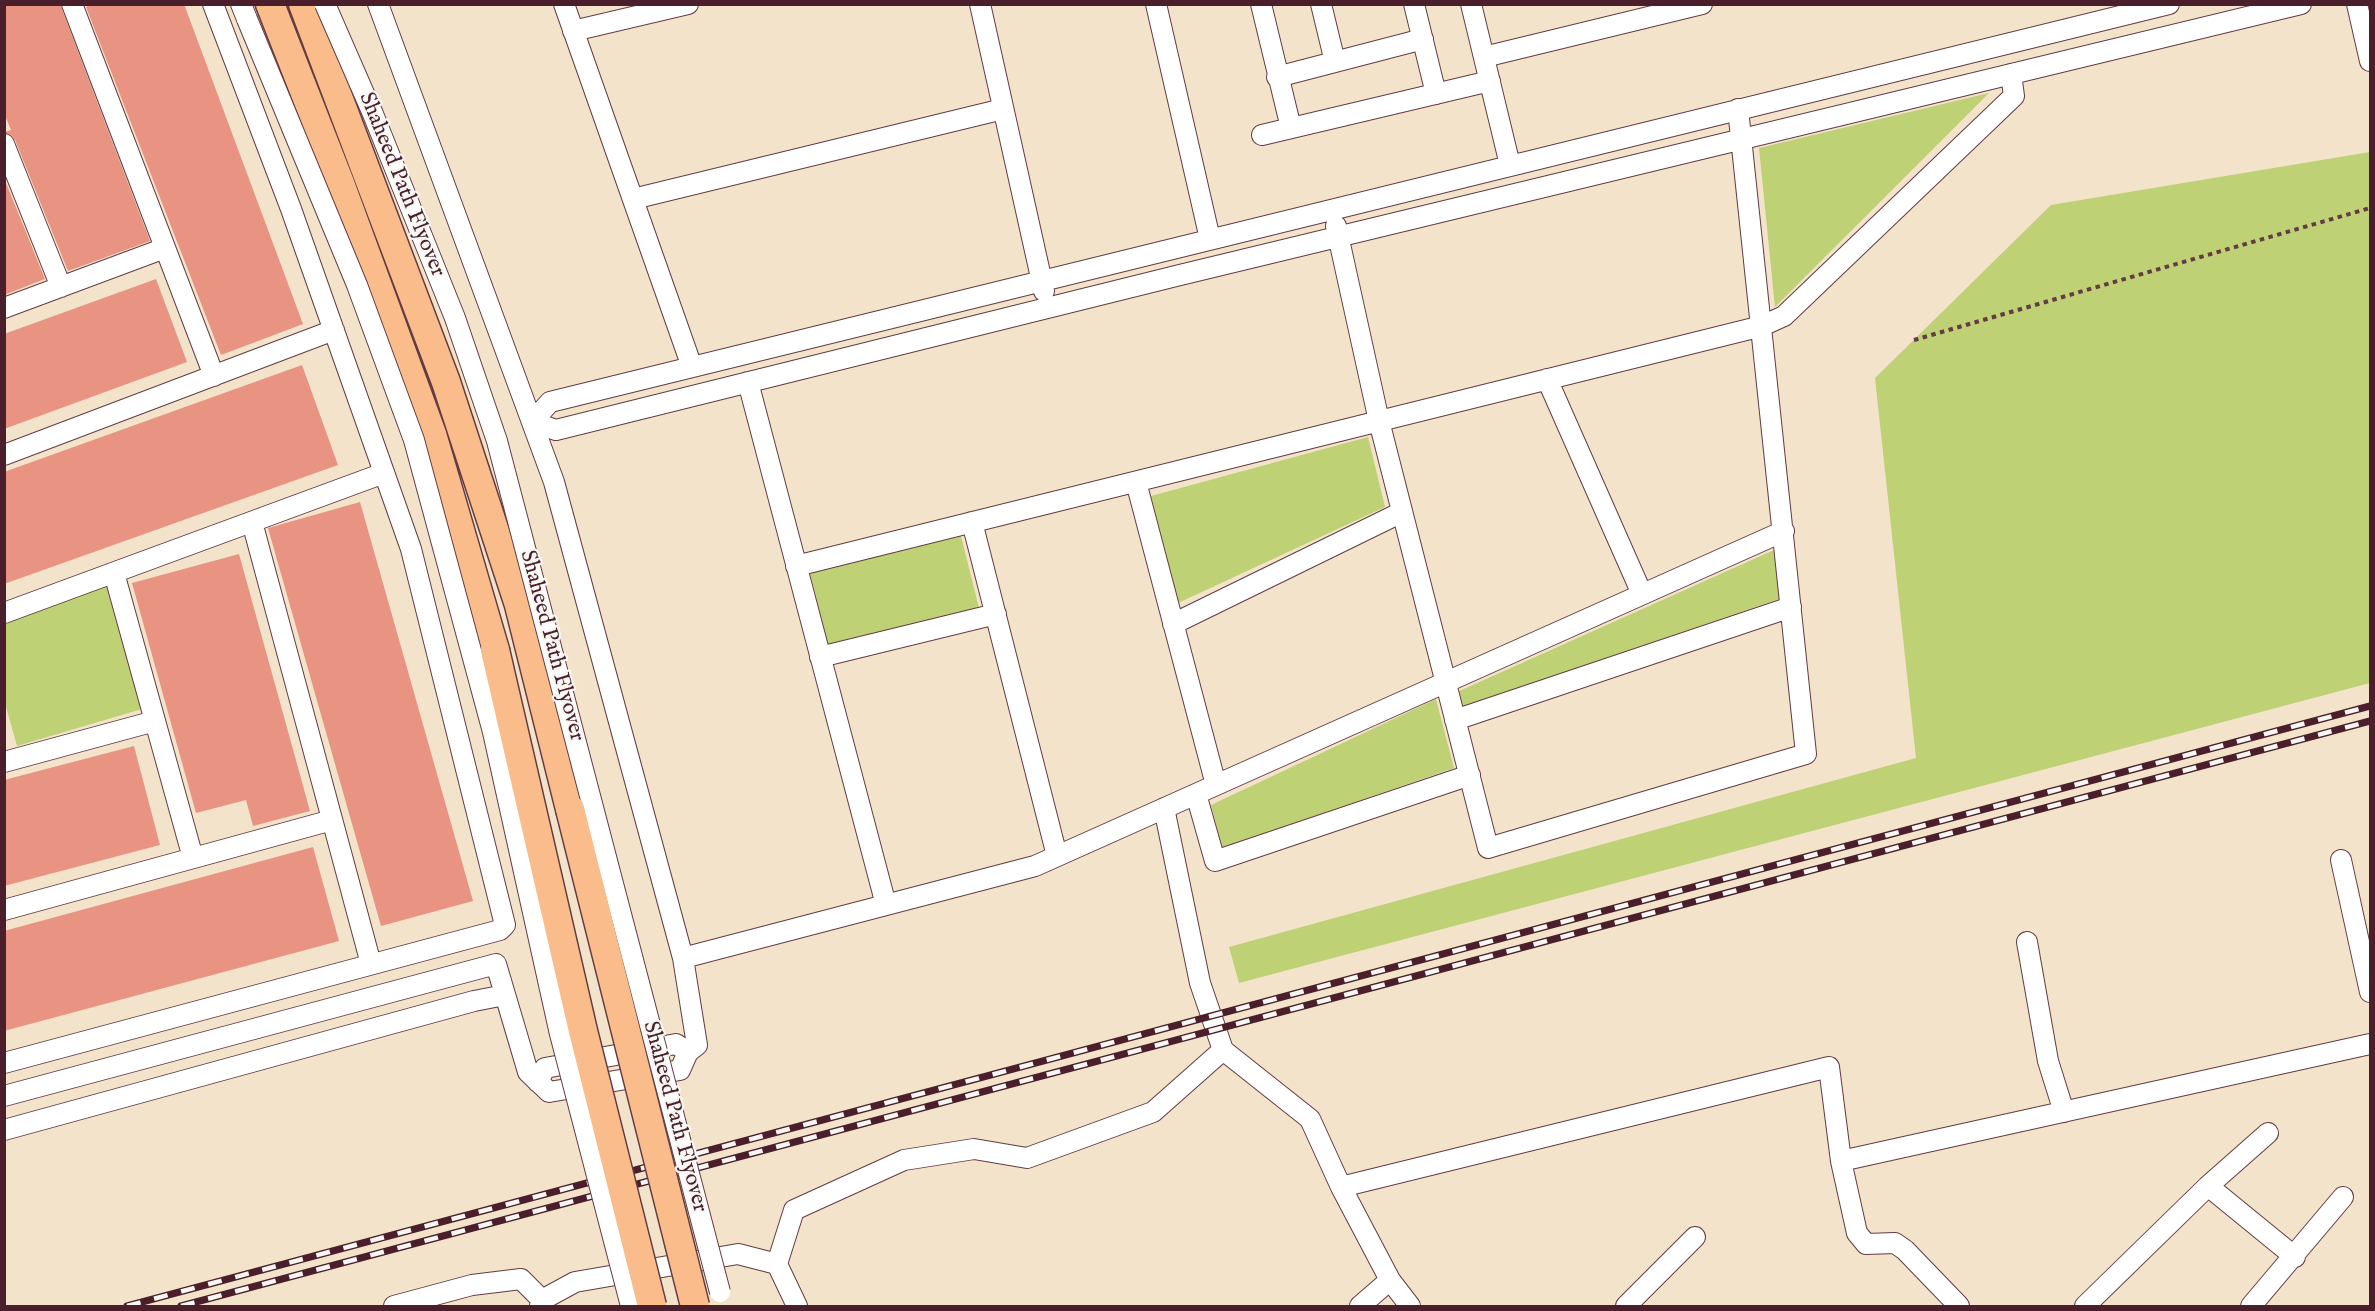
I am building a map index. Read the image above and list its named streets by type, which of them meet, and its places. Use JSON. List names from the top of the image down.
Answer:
{
  "streets": {
    "highway": ["Shaheed Path Flyover"]
  }
}
